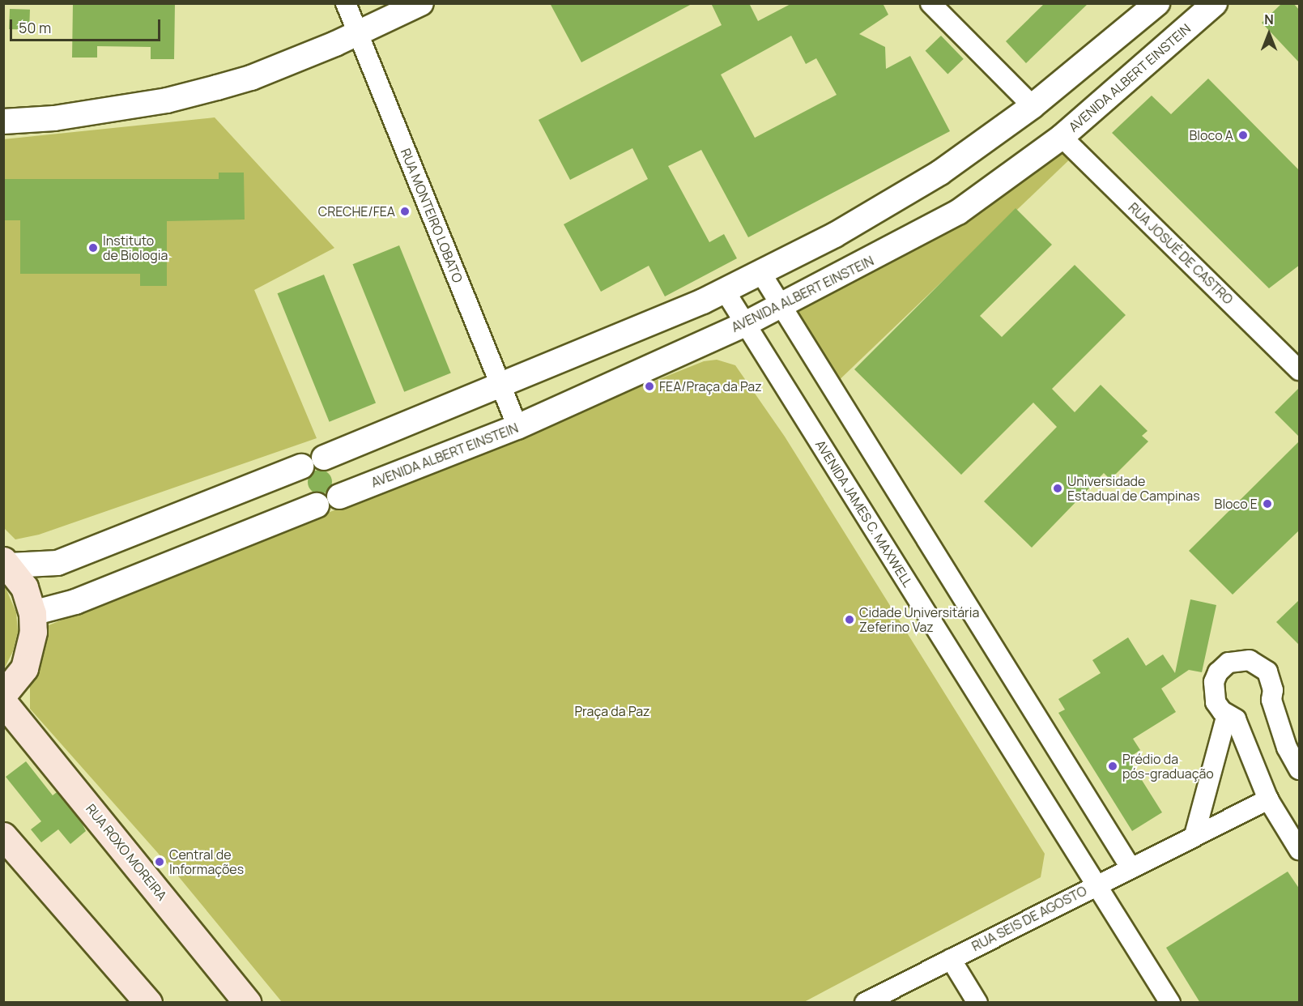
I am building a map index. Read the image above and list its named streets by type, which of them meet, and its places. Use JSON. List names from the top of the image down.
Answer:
{
  "streets": {
    "main road": ["RUA ROXO MOREIRA"],
    "street": [
      "AVENIDA ALBERT EINSTEIN",
      "RUA MONTEIRO LOBATO",
      "RUA JOSUÉ DE CASTRO",
      "AVENIDA JAMES C. MAXWELL",
      "RUA SEIS DE AGOSTO"
    ]
  },
  "crossings": [
    ["AVENIDA ALBERT EINSTEIN", "RUA MONTEIRO LOBATO"],
    ["AVENIDA ALBERT EINSTEIN", "RUA JOSUÉ DE CASTRO"],
    ["AVENIDA ALBERT EINSTEIN", "AVENIDA JAMES C. MAXWELL"],
    ["AVENIDA JAMES C. MAXWELL", "RUA SEIS DE AGOSTO"]
  ],
  "parks": ["Praça da Paz"],
  "places": [
    "Bloco A",
    "CRECHE/FEA",
    "Instituto de Biologia",
    "FEA/Praça da Paz",
    "Universidade Estadual de Campinas",
    "Bloco E",
    "Cidade Universitária Zeferino Vaz",
    "Prédio da pós-graduação",
    "Central de Informações"
  ],
  "scale_bar": "50 m",
  "north": "top"
}
